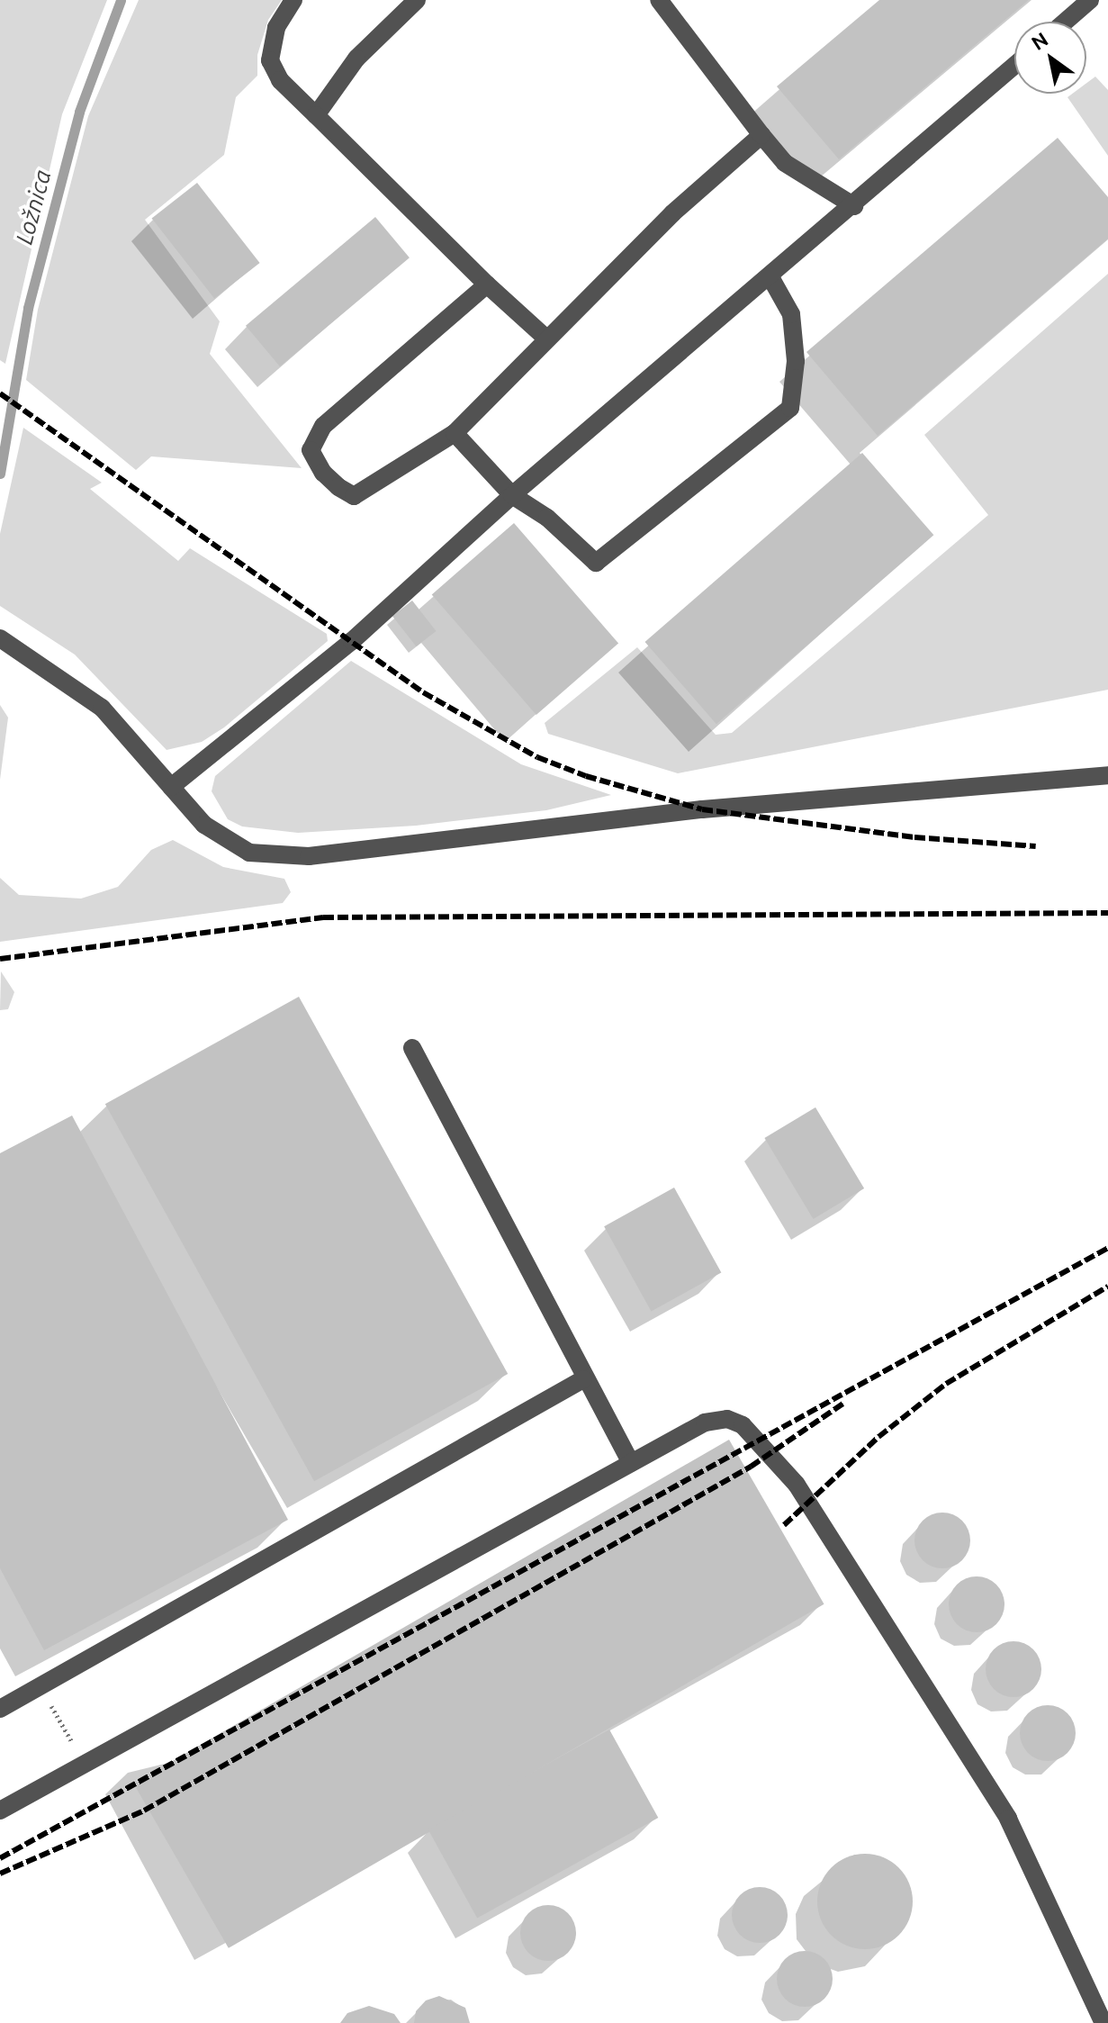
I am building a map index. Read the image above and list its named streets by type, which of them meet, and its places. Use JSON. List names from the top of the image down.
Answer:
{
  "water": ["Ložnica"],
  "north": "top left"
}
